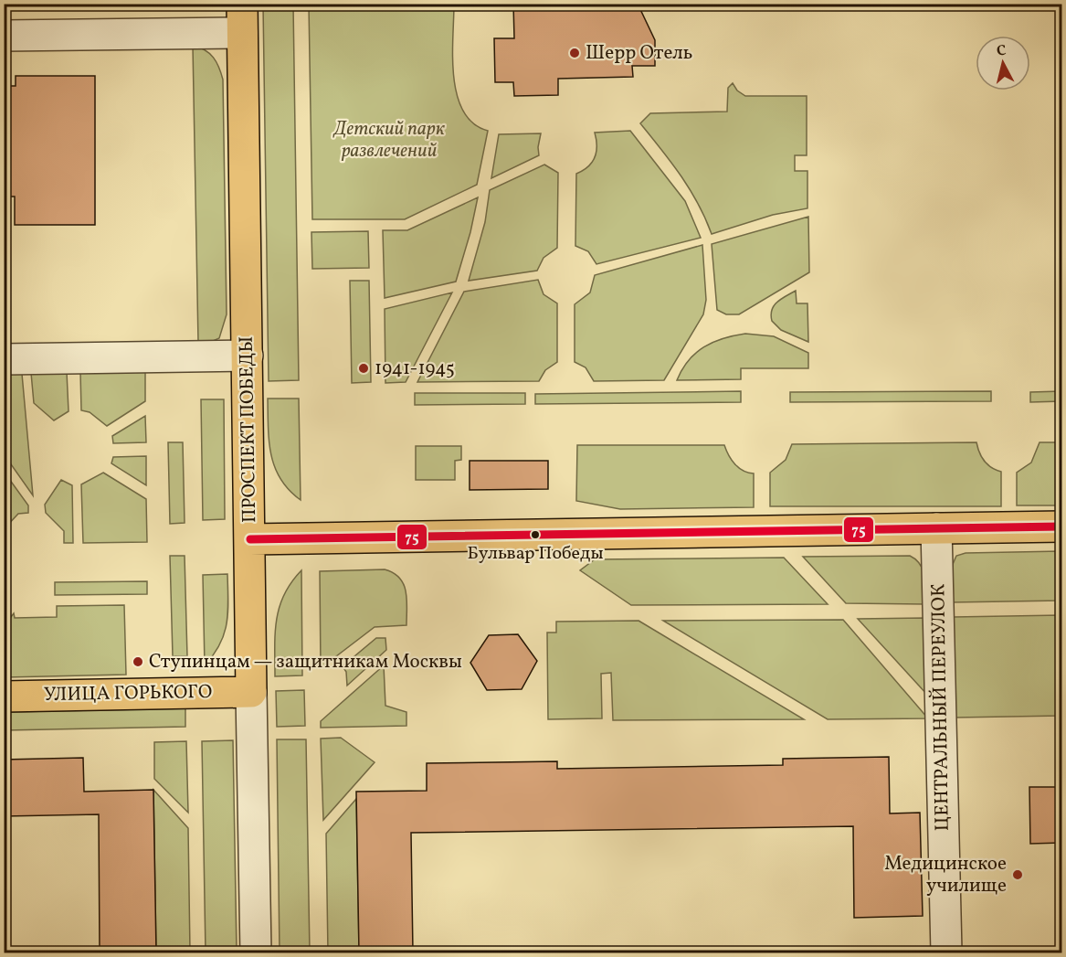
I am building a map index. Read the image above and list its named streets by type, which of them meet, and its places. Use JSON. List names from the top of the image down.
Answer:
{
  "streets": {
    "main road": ["ПРОСПЕКТ ПОБЕДЫ", "УЛИЦА ГОРЬКОГО"],
    "street": ["ЦЕНТРАЛЬНЫЙ ПЕРЕУЛОК"]
  },
  "crossings": [
    ["ПРОСПЕКТ ПОБЕДЫ", "УЛИЦА ГОРЬКОГО"]
  ],
  "parks": ["Детский парк развлечений"],
  "places": [
    "Шерр Отель",
    "1941-1945",
    "Бульвар Победы",
    "Ступинцам — защитникам Москвы",
    "Медицинское училище"
  ],
  "lines": ["transit line 75"],
  "north": "top"
}
